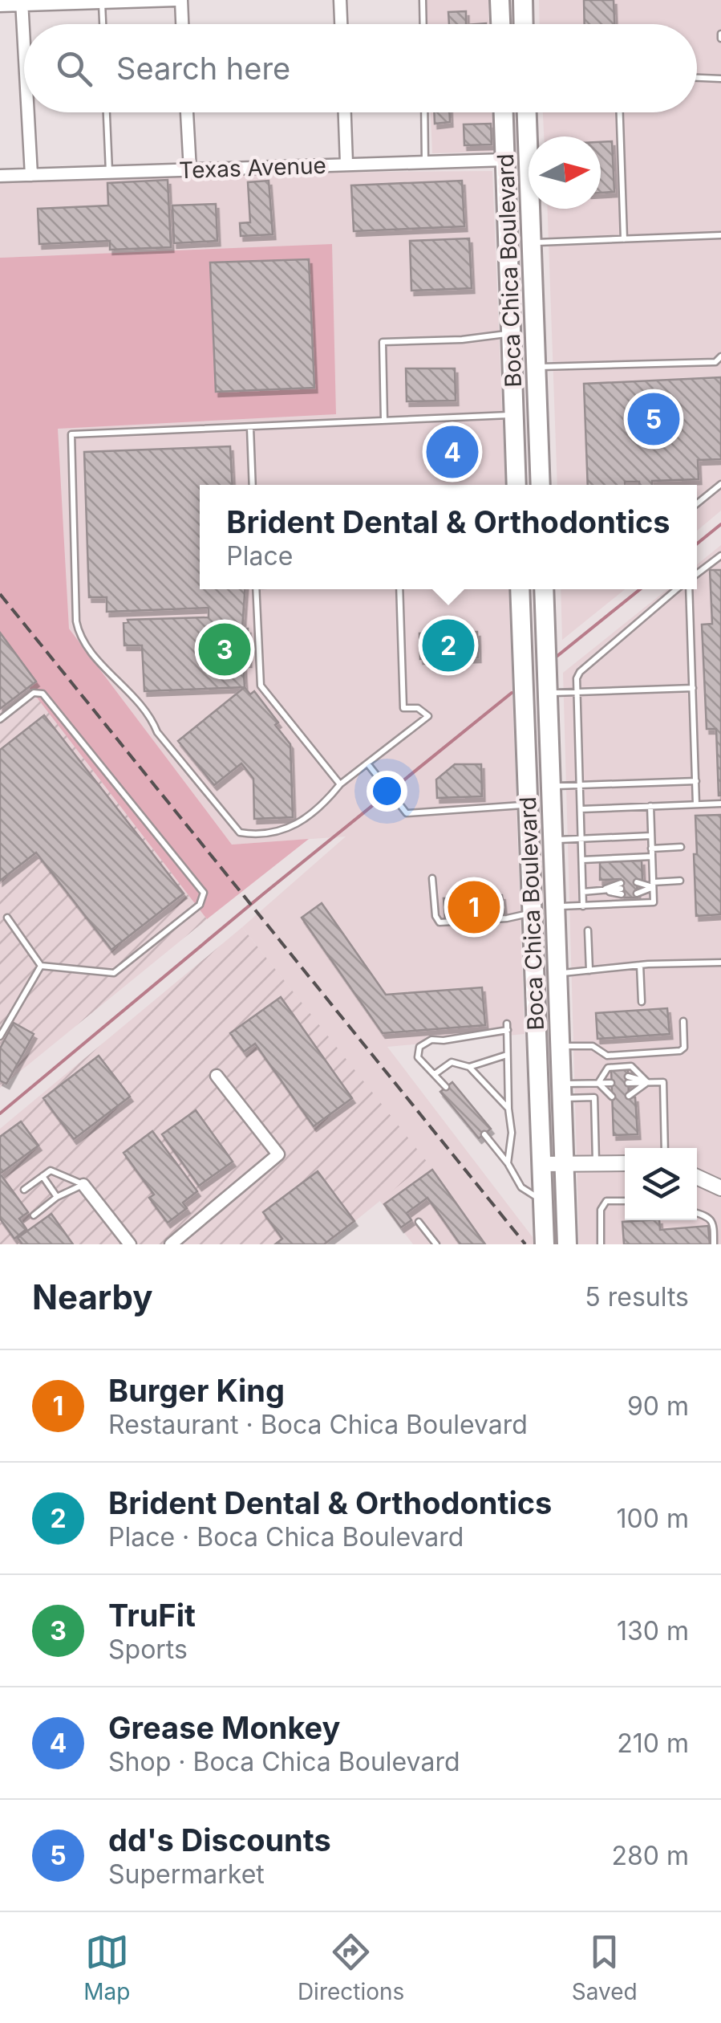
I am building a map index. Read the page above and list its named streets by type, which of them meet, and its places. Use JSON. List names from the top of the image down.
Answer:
{
  "streets": {
    "main road": ["Boca Chica Boulevard"],
    "street": ["Texas Avenue"]
  },
  "crossings": [
    ["Texas Avenue", "Boca Chica Boulevard"]
  ],
  "north": "right",
  "page": {
    "search": "Search here",
    "pins": [
      "5",
      "4",
      "2",
      "3",
      "1"
    ],
    "popup": ["Brident Dental & Orthodontics", "Place"],
    "heading": ["Nearby", "5 results"],
    "list": [
      {
        "mark": "1",
        "name": "Burger King",
        "note": "Restaurant · Boca Chica Boulevard",
        "value": "90 m"
      },
      {
        "mark": "2",
        "name": "Brident Dental & Orthodontics",
        "note": "Place · Boca Chica Boulevard",
        "value": "100 m"
      },
      {
        "mark": "3",
        "name": "TruFit",
        "note": "Sports",
        "value": "130 m"
      },
      {
        "mark": "4",
        "name": "Grease Monkey",
        "note": "Shop · Boca Chica Boulevard",
        "value": "210 m"
      },
      {
        "mark": "5",
        "name": "dd's Discounts",
        "note": "Supermarket",
        "value": "280 m"
      }
    ],
    "nav": ["Map", "Directions", "Saved"]
  }
}
